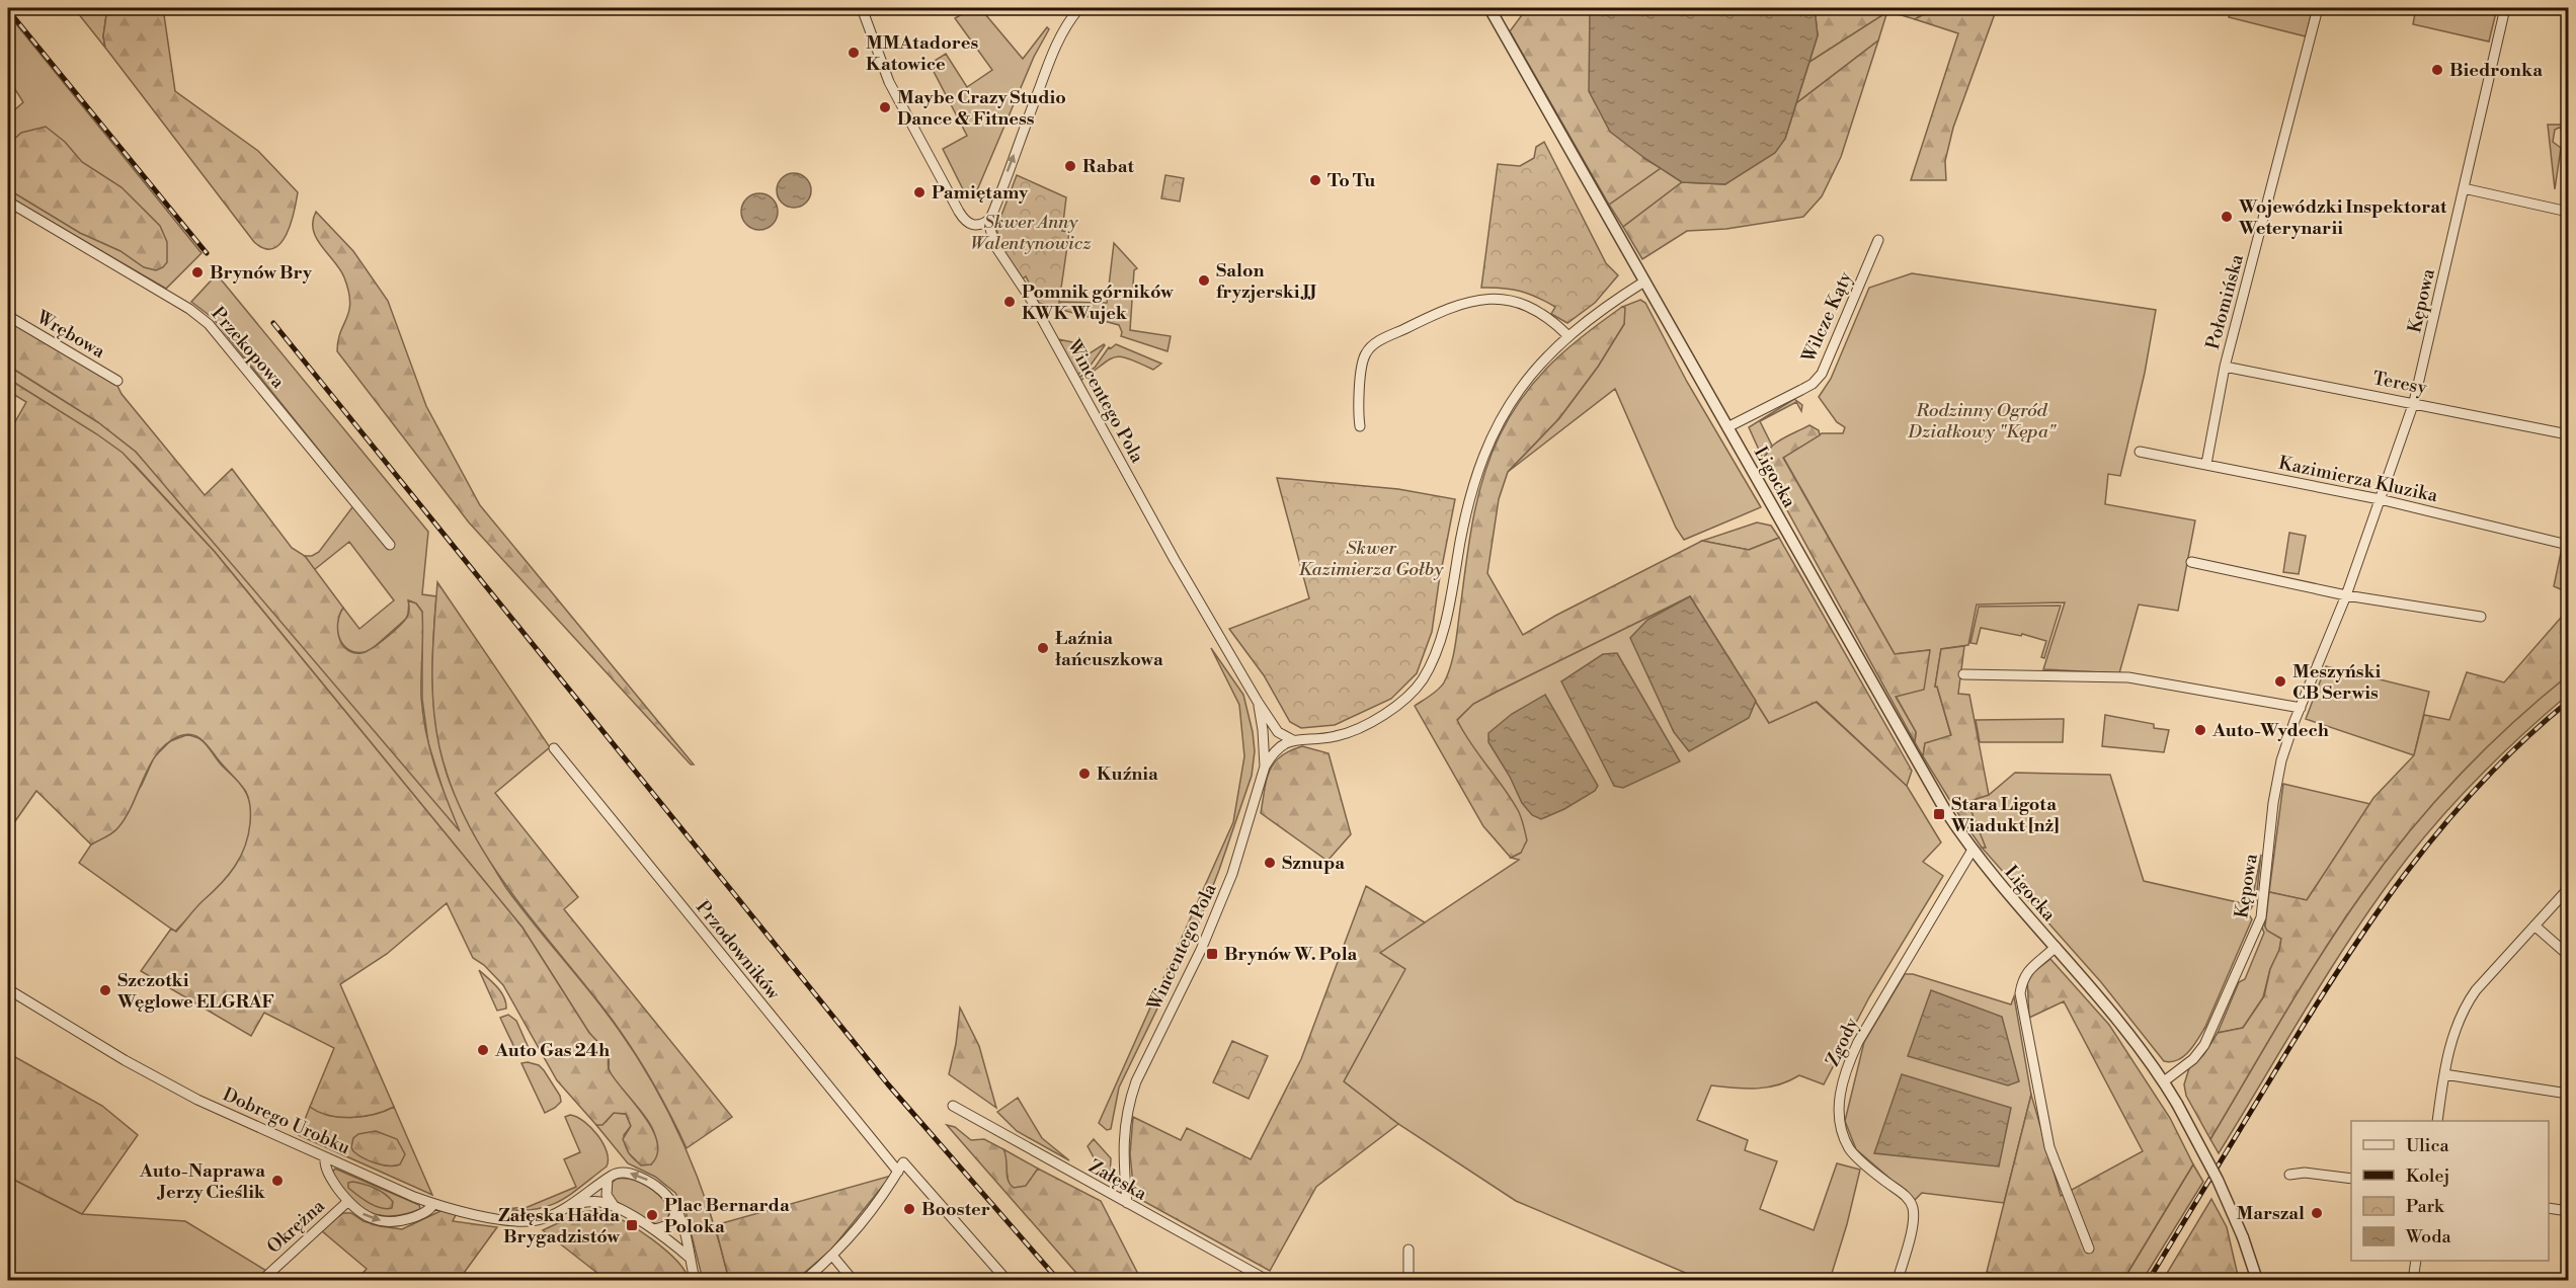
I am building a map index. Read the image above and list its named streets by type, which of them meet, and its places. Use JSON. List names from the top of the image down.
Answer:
{
  "streets": {
    "street": [
      "Kępowa",
      "Połomińska",
      "Wilcze Kąty",
      "Wrębowa",
      "Przekopowa",
      "Teresy",
      "Wincentego Pola",
      "Ligocka",
      "Kazimierza Kluzika",
      "Przodowników",
      "Zgody",
      "Dobrego Urobku",
      "Załęska",
      "Okrężna"
    ]
  },
  "crossings": [
    ["Kępowa", "Teresy"],
    ["Kępowa", "Ligocka"],
    ["Kępowa", "Kazimierza Kluzika"],
    ["Połomińska", "Teresy"],
    ["Połomińska", "Kazimierza Kluzika"],
    ["Wilcze Kąty", "Ligocka"],
    ["Wincentego Pola", "Załęska"],
    ["Ligocka", "Zgody"]
  ],
  "parks": ["Skwer Anny Walentynowicz", "Rodzinny Ogród Działkowy \"Kępa\"", "Skwer Kazimierza Gołby"],
  "places": {
    "other": [
      "MMAtadores Katowice",
      "Biedronka",
      "Maybe Crazy Studio Dance & Fitness",
      "Rabat",
      "To Tu",
      "Pamiętamy",
      "Wojewódzki Inspektorat Weterynarii",
      "Brynów Bry",
      "Salon fryzjerski JJ",
      "Pomnik górników KWK Wujek",
      "Łaźnia łańcuszkowa",
      "Meszyński CB Serwis",
      "Auto-Wydech",
      "Kuźnia",
      "Sznupa",
      "Szczotki Węglowe ELGRAF",
      "Auto Gas 24h",
      "Auto-Naprawa Jerzy Cieślik",
      "Booster",
      "Marszal",
      "Plac Bernarda Poloka"
    ],
    "transit": ["Stara Ligota Wiadukt [nż]", "Brynów W. Pola", "Załęska Hałda Brygadzistów"]
  },
  "legend": [
    "Ulica",
    "Kolej",
    "Park",
    "Woda"
  ]
}
